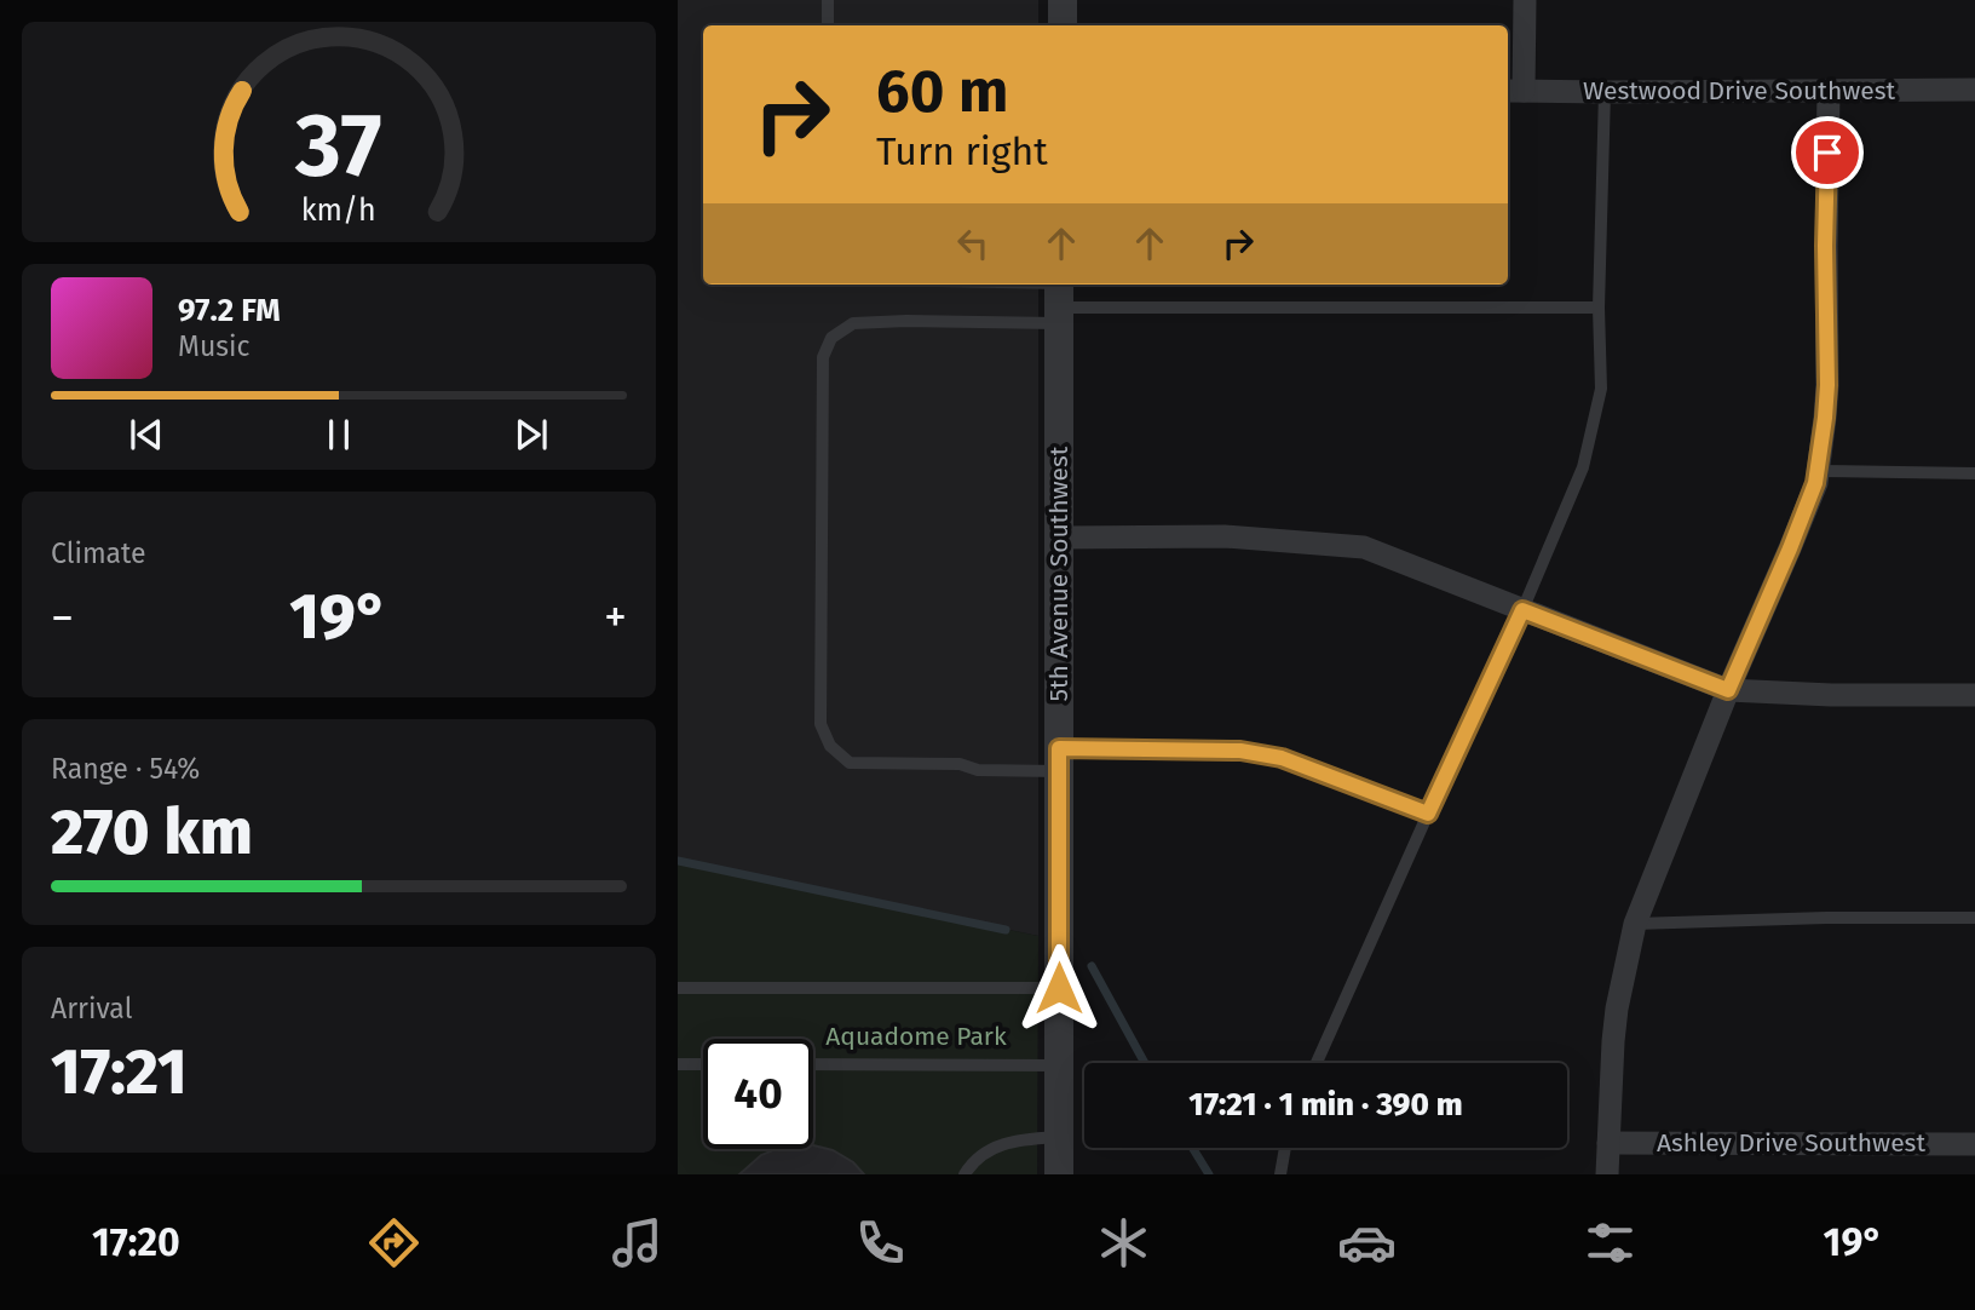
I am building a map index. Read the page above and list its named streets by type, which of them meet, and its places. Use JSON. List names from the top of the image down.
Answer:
{
  "streets": {
    "street": ["Westwood Drive Southwest", "5th Avenue Southwest", "Ashley Drive Southwest"]
  },
  "parks": ["Aquadome Park"],
  "page": {
    "turn": ["60 m", "Turn right"],
    "song": ["97.2 FM", "Music"],
    "tile": [
      "Climate",
      ["Range · 54%", "270 km"],
      ["Arrival", "17:21"]
    ],
    "heat": ["−", "19°", "+"],
    "limit": "40",
    "trip": "17:21 · 1 min · 390 m",
    "tabs": ["17:20", "19°"],
    "gauge": ["37", "km/h"]
  }
}
